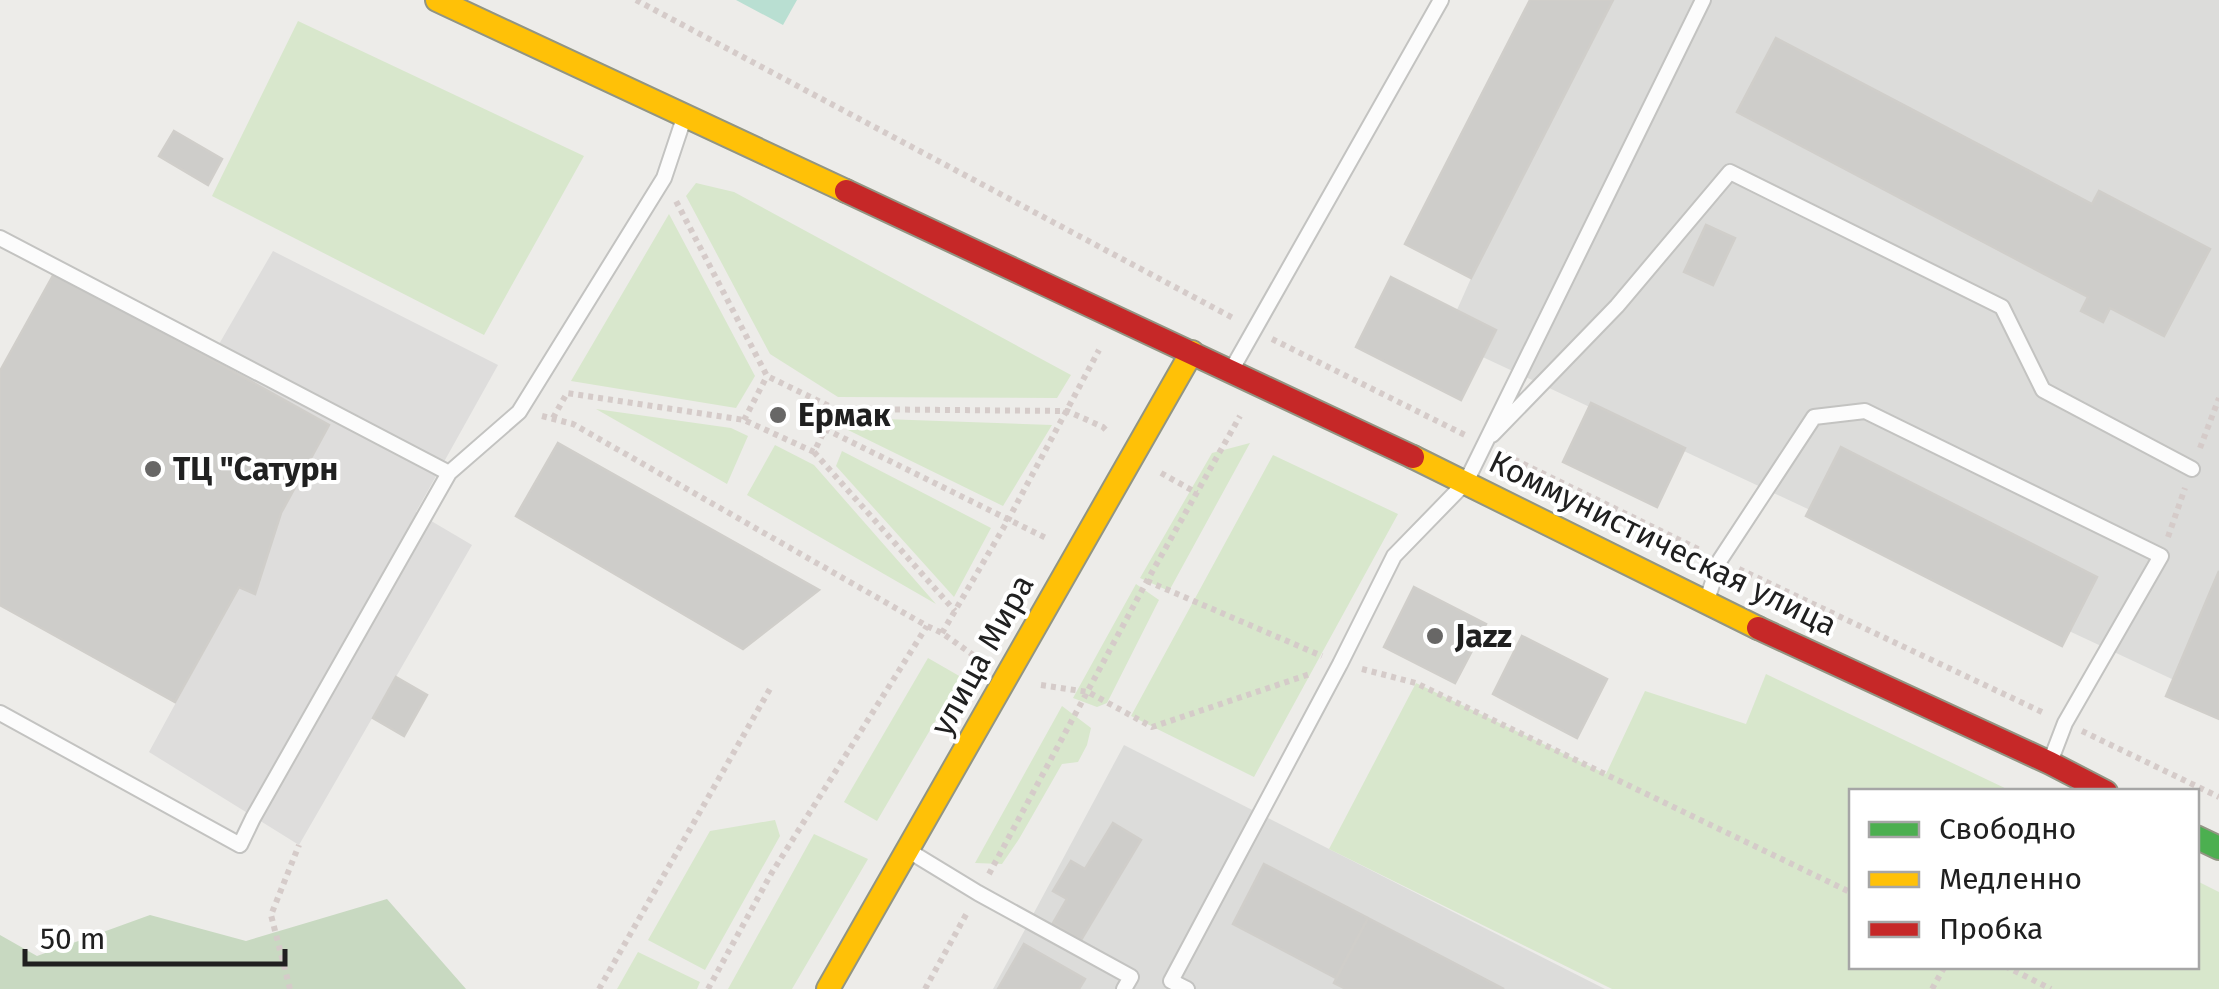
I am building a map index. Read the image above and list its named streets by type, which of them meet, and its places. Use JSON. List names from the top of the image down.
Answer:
{
  "streets": {
    "street": ["Коммунистическая улица", "улица Мира"]
  },
  "crossings": [
    ["Коммунистическая улица", "улица Мира"]
  ],
  "places": ["Ермак", "ТЦ \"Сатурн", "Jazz"],
  "legend": ["Свободно", "Медленно", "Пробка"],
  "scale_bar": "50 m"
}
